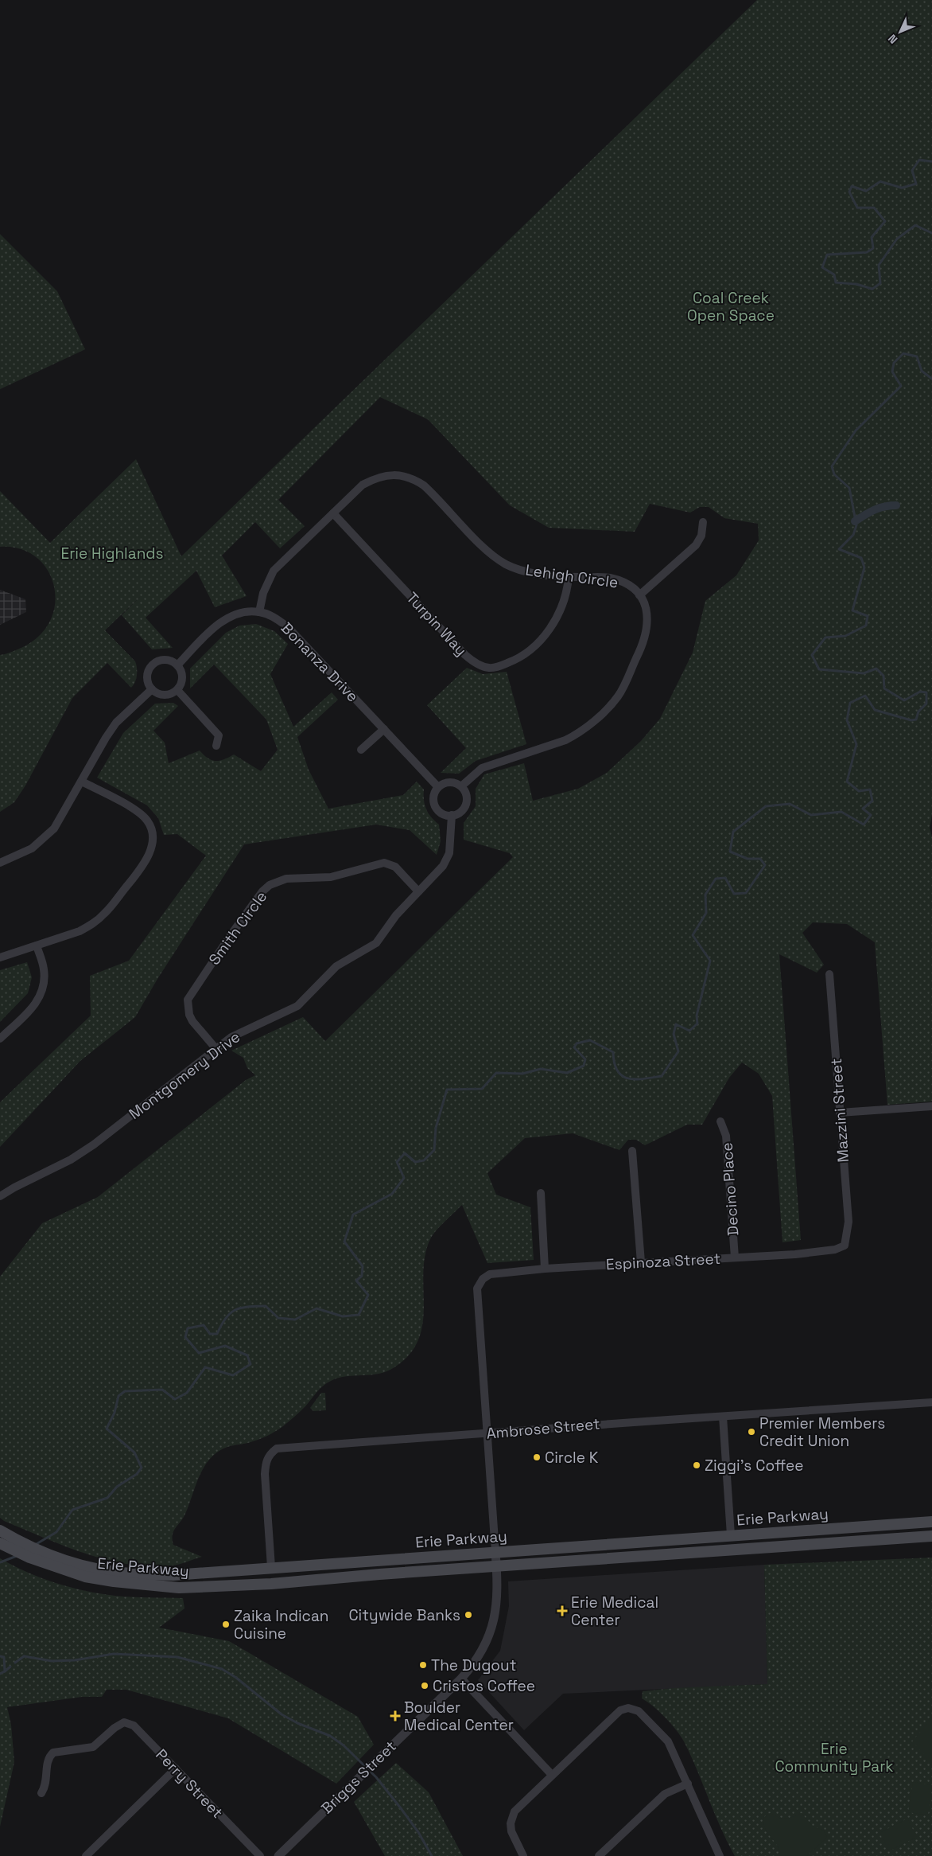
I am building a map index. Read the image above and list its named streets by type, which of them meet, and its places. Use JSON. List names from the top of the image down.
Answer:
{
  "streets": {
    "main road": ["Erie Parkway"],
    "street": [
      "Lehigh Circle",
      "Turpin Way",
      "Bonanza Drive",
      "Smith Circle",
      "Montgomery Drive",
      "Mazzini Street",
      "Decino Place",
      "Espinoza Street",
      "Ambrose Street",
      "Briggs Street",
      "Perry Street"
    ]
  },
  "crossings": [
    ["Lehigh Circle", "Turpin Way"],
    ["Lehigh Circle", "Bonanza Drive"],
    ["Lehigh Circle", "Montgomery Drive"],
    ["Smith Circle", "Montgomery Drive"],
    ["Mazzini Street", "Espinoza Street"],
    ["Decino Place", "Espinoza Street"],
    ["Espinoza Street", "Ambrose Street"],
    ["Ambrose Street", "Erie Parkway"],
    ["Erie Parkway", "Briggs Street"]
  ],
  "parks": ["Coal Creek Open Space", "Erie Highlands", "Erie Community Park"],
  "places": {
    "other": [
      "Premier Members Credit Union",
      "Circle K",
      "Ziggi's Coffee",
      "Citywide Banks",
      "Zaika Indican Cuisine",
      "The Dugout",
      "Cristos Coffee"
    ],
    "health": ["Erie Medical Center", "Boulder Medical Center"]
  },
  "north": "bottom left"
}
